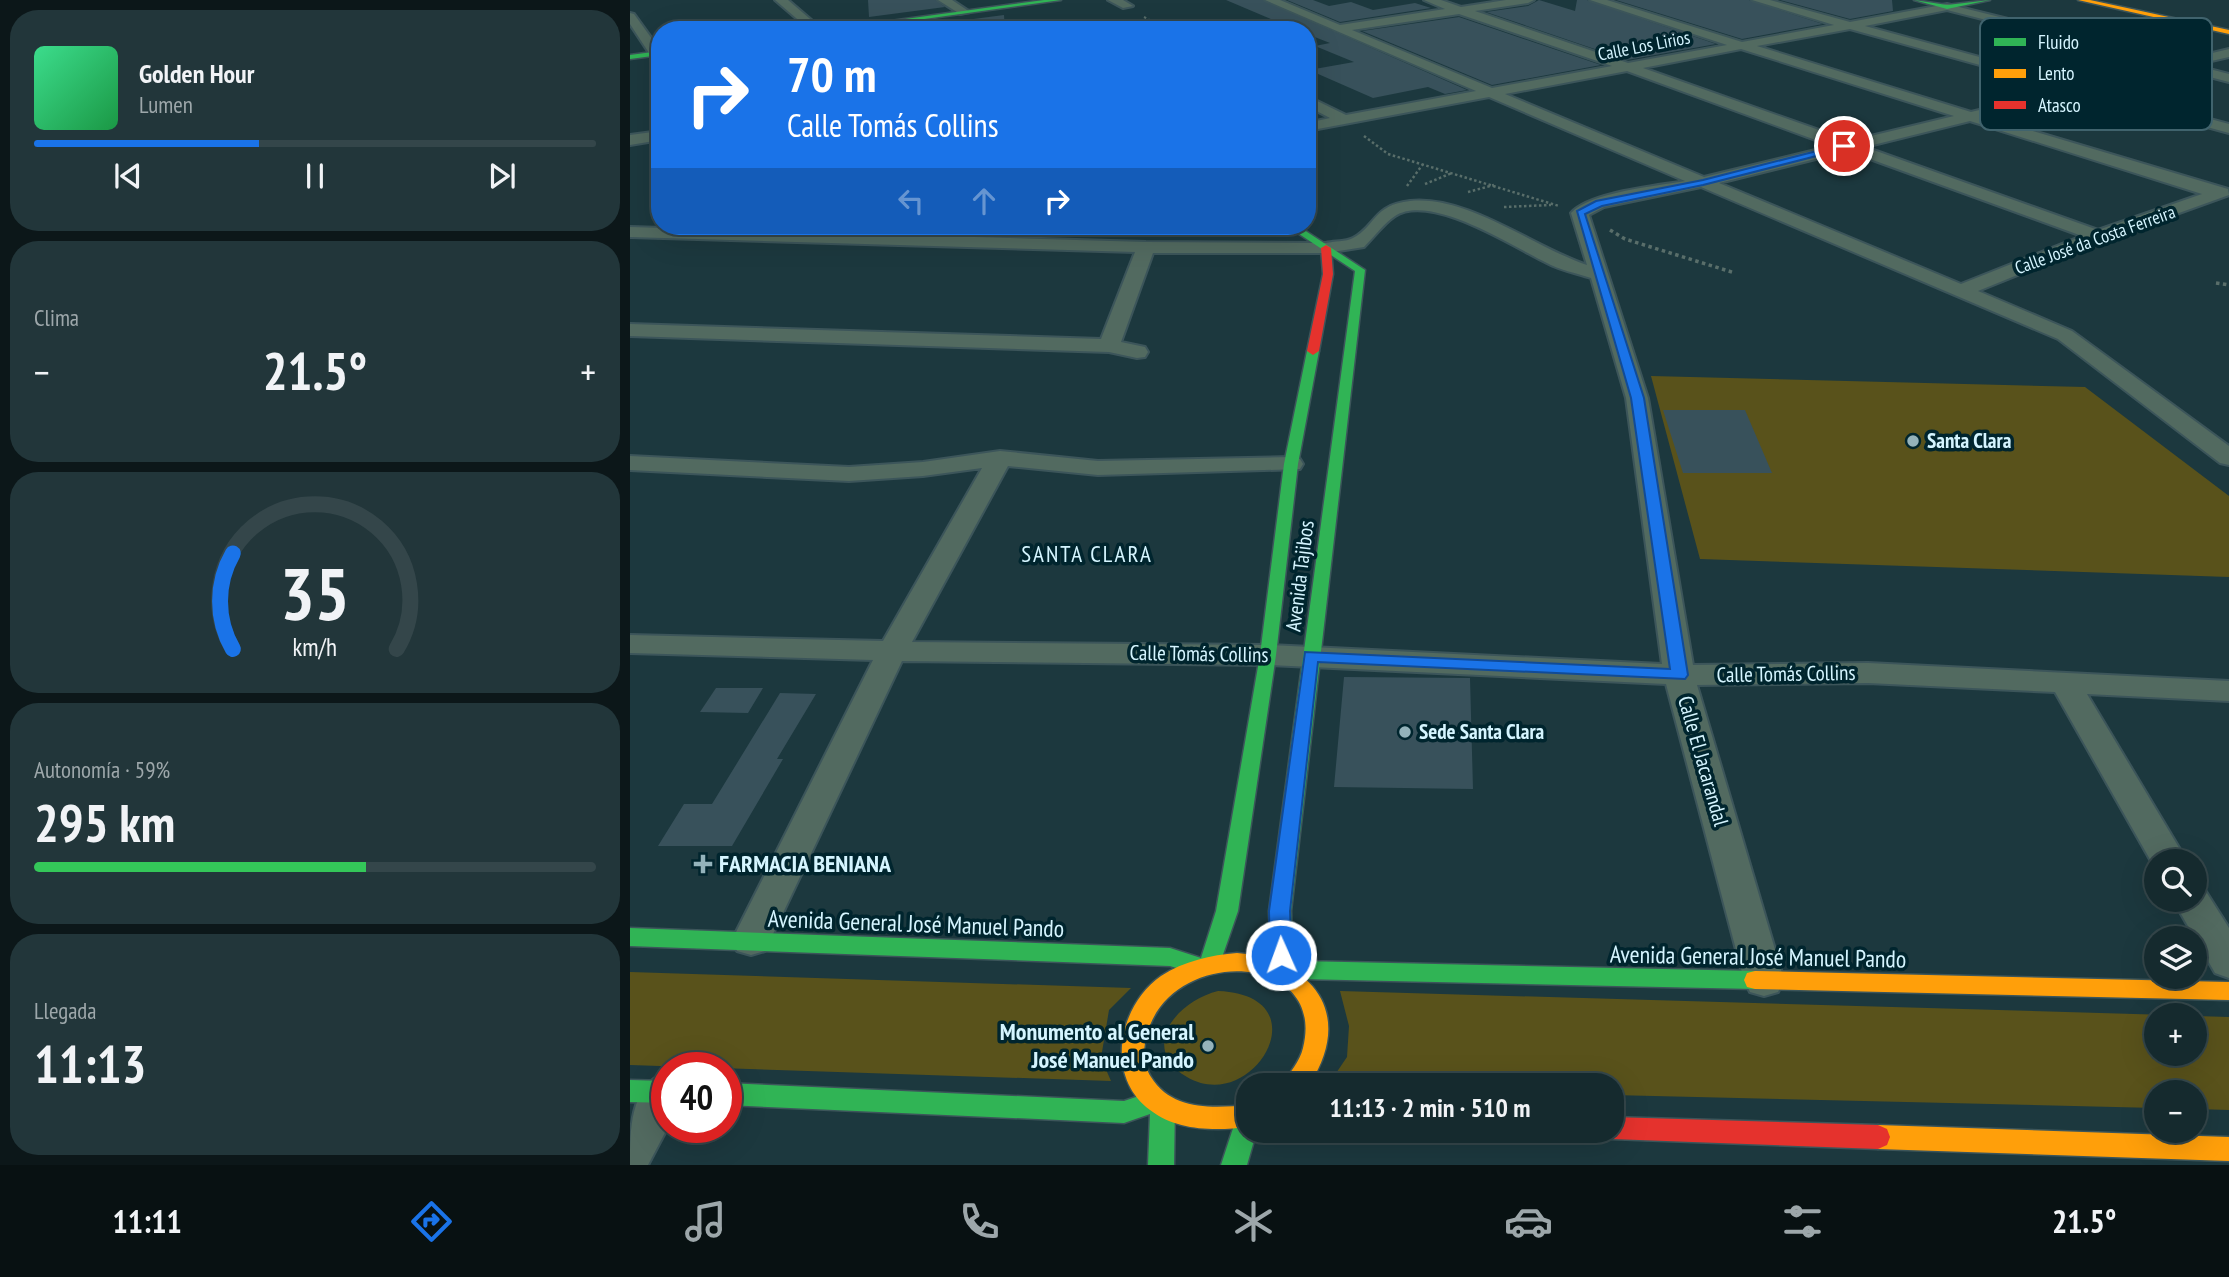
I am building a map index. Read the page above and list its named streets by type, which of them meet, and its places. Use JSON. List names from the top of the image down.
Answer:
{
  "streets": {
    "street": [
      "Calle Los Lirios",
      "Calle José da Costa Ferreira",
      "Avenida Tajibos",
      "Calle Tomás Collins",
      "Calle El Jacarandal",
      "Avenida General José Manuel Pando"
    ]
  },
  "crossings": [
    ["Avenida Tajibos", "Calle Tomás Collins"],
    ["Avenida Tajibos", "Avenida General José Manuel Pando"],
    ["Calle Tomás Collins", "Calle El Jacarandal"],
    ["Calle El Jacarandal", "Avenida General José Manuel Pando"]
  ],
  "districts": ["SANTA CLARA"],
  "places": {
    "other": ["Santa Clara", "Sede Santa Clara", "Monumento al General José Manuel Pando"],
    "health": ["FARMACIA BENIANA"]
  },
  "legend": ["Fluido", "Lento", "Atasco"],
  "page": {
    "turn": ["70 m", "Calle Tomás Collins"],
    "song": ["Golden Hour", "Lumen"],
    "tile": [
      "Clima",
      ["Autonomía · 59%", "295 km"],
      ["Llegada", "11:13"]
    ],
    "heat": ["−", "21.5°", "+"],
    "map_buttons": ["+", "−"],
    "limit": "40",
    "trip": "11:13 · 2 min · 510 m",
    "tabs": ["11:11", "21.5°"],
    "gauge": ["35", "km/h"]
  }
}
